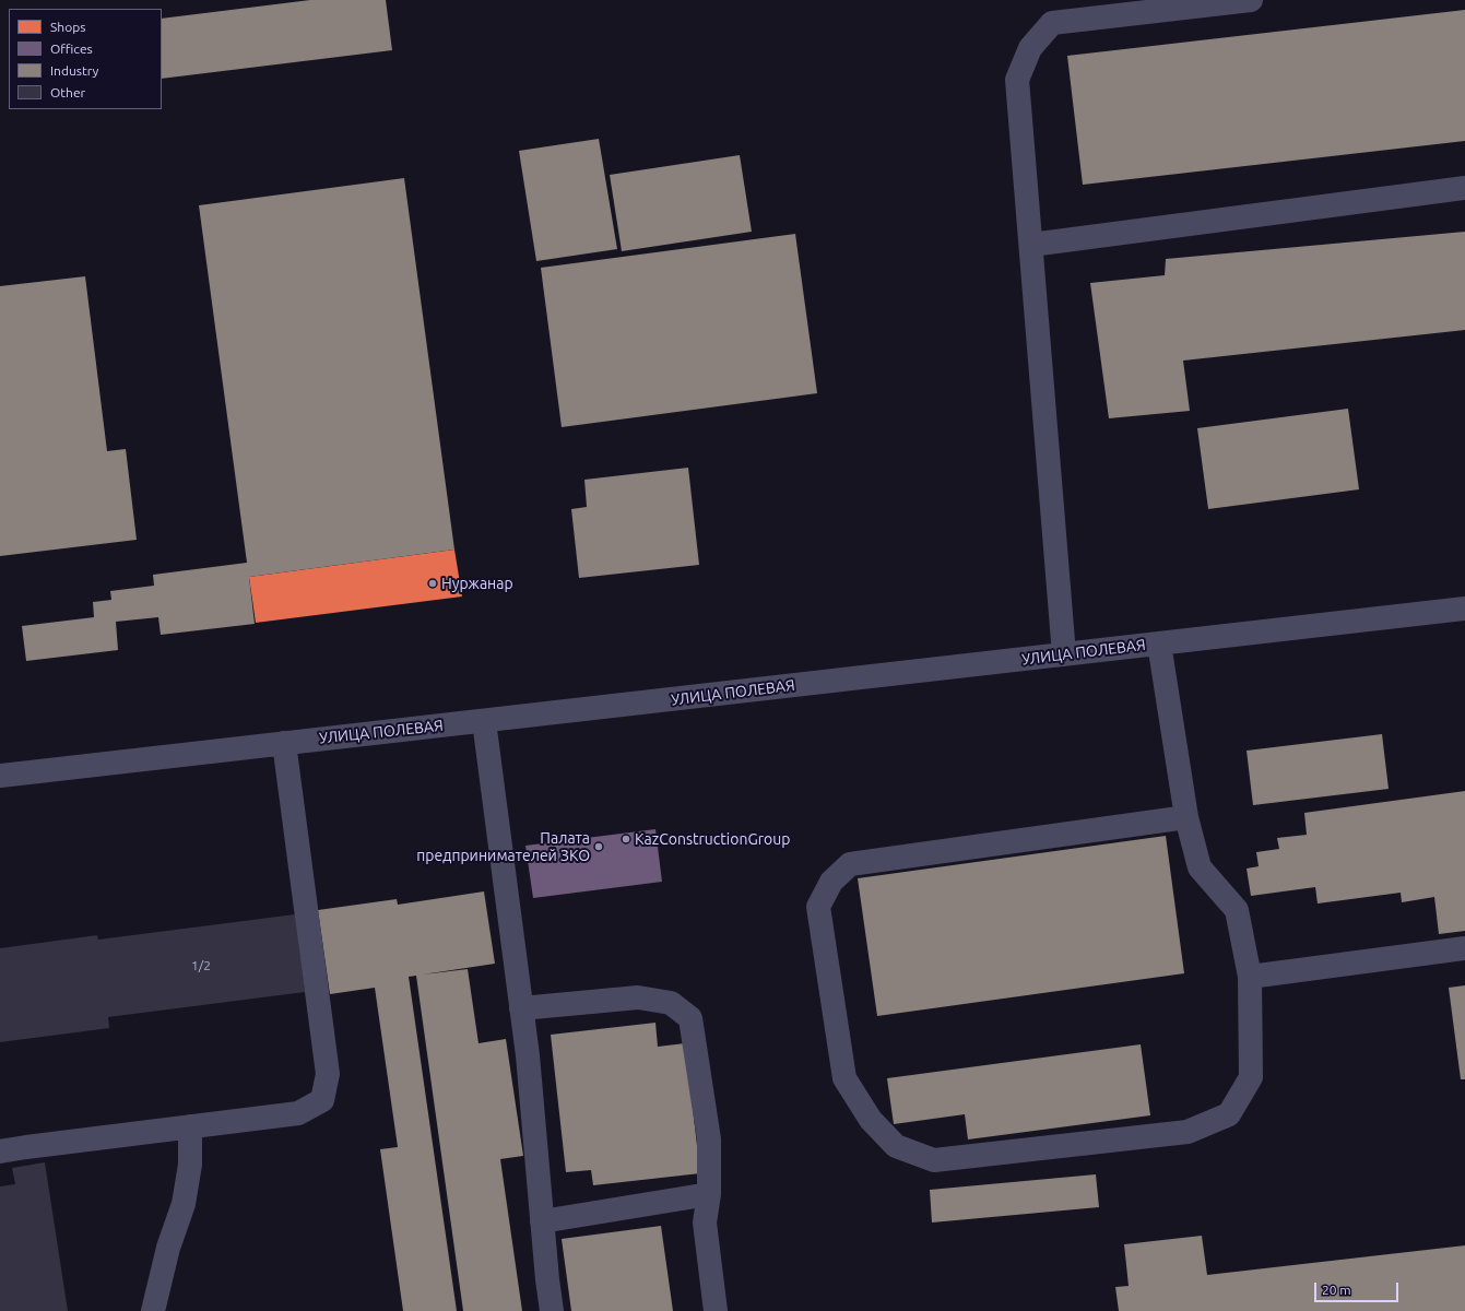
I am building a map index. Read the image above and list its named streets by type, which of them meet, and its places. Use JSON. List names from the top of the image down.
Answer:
{
  "streets": {
    "street": ["УЛИЦА ПОЛЕВАЯ"]
  },
  "places": ["Нуржанар", "KazConstructionGroup", "Палата предпринимателей ЗКО"],
  "house_numbers": ["1/2"],
  "legend": [
    "Shops",
    "Offices",
    "Industry",
    "Other"
  ],
  "scale_bar": "20 m"
}
